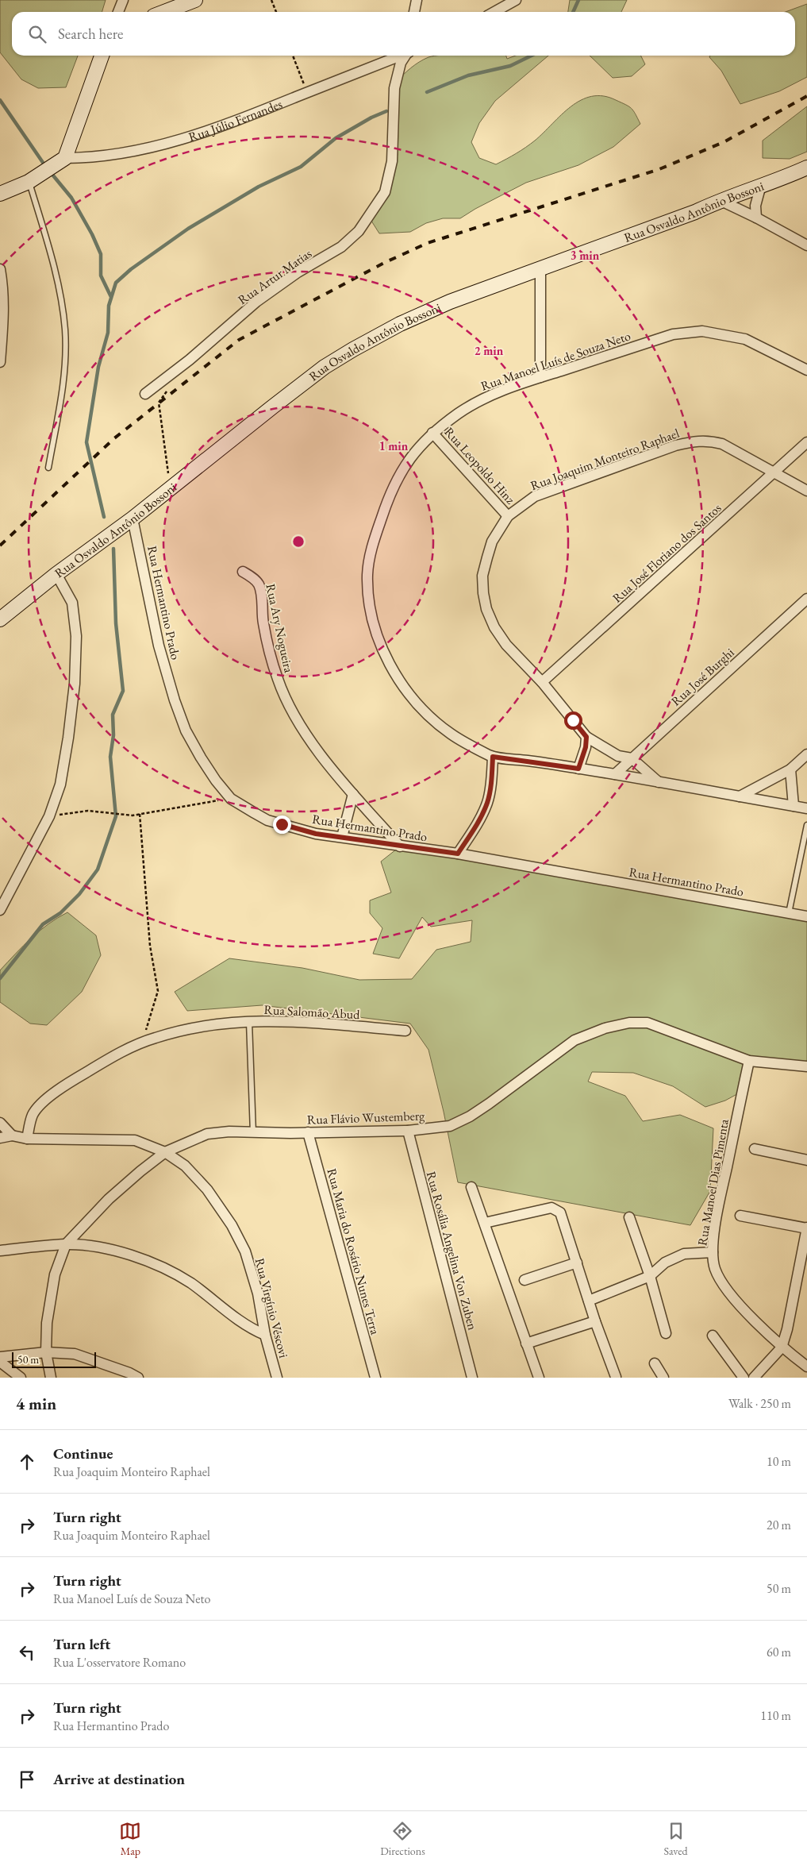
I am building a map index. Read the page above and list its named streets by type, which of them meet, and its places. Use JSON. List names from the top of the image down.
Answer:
{
  "streets": {
    "street": [
      "Rua Júlio Fernandes",
      "Rua Osvaldo Antônio Bossoni",
      "Rua Artur Matias",
      "Rua Manoel Luís de Souza Neto",
      "Rua Joaquim Monteiro Raphael",
      "Rua Leopoldo Hinz",
      "Rua José Floriano dos Santos",
      "Rua Hermantino Prado",
      "Rua Ary Nogueira",
      "Rua José Burghi",
      "Rua Salomão Abud",
      "Rua Flávio Wustemberg",
      "Rua Manoel Dias Pimenta",
      "Rua Rosália Angelina Von Zuben",
      "Rua Maria do Rosário Nunes Terra",
      "Rua Virgínio Véscovi"
    ]
  },
  "crossings": [
    ["Rua Osvaldo Antônio Bossoni", "Rua Hermantino Prado"],
    ["Rua Manoel Luís de Souza Neto", "Rua Leopoldo Hinz"],
    ["Rua Manoel Luís de Souza Neto", "Rua José Burghi"],
    ["Rua Joaquim Monteiro Raphael", "Rua Leopoldo Hinz"],
    ["Rua Joaquim Monteiro Raphael", "Rua José Floriano dos Santos"],
    ["Rua Joaquim Monteiro Raphael", "Rua José Burghi"],
    ["Rua Hermantino Prado", "Rua Ary Nogueira"],
    ["Rua Salomão Abud", "Rua Virgínio Véscovi"],
    ["Rua Flávio Wustemberg", "Rua Manoel Dias Pimenta"],
    ["Rua Flávio Wustemberg", "Rua Rosália Angelina Von Zuben"],
    ["Rua Flávio Wustemberg", "Rua Maria do Rosário Nunes Terra"],
    ["Rua Flávio Wustemberg", "Rua Virgínio Véscovi"]
  ],
  "scale_bar": "50 m",
  "page": {
    "search": "Search here",
    "scale": "50 m",
    "heading": ["4 min", "Walk · 250 m"],
    "list": [
      ["Continue", "Rua Joaquim Monteiro Raphael", "10 m"],
      ["Turn right", "Rua Joaquim Monteiro Raphael", "20 m"],
      ["Turn right", "Rua Manoel Luís de Souza Neto", "50 m"],
      ["Turn left", "Rua L'osservatore Romano", "60 m"],
      ["Turn right", "Rua Hermantino Prado", "110 m"],
      "Arrive at destination"
    ],
    "nav": ["Map", "Directions", "Saved"]
  },
  "rings": ["3 min", "2 min", "1 min"]
}
